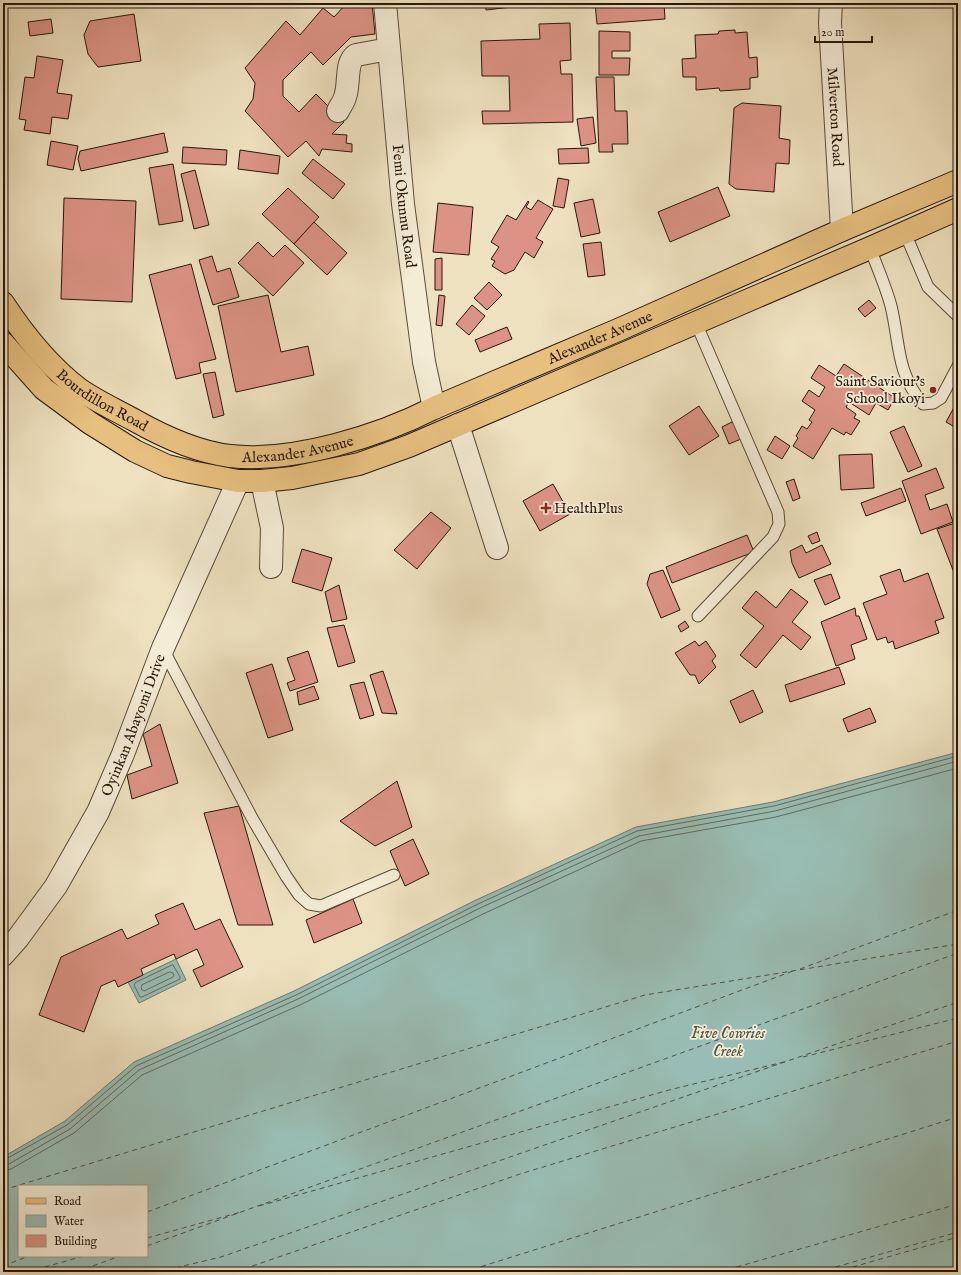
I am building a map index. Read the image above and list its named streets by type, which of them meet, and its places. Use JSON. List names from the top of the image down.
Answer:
{
  "streets": {
    "main road": ["Alexander Avenue", "Bourdillon Road"],
    "street": ["Milverton Road", "Femi Okunnu Road", "Oyinkan Abayomi Drive"]
  },
  "crossings": [
    ["Milverton Road", "Alexander Avenue"],
    ["Femi Okunnu Road", "Alexander Avenue"],
    ["Alexander Avenue", "Bourdillon Road"],
    ["Alexander Avenue", "Oyinkan Abayomi Drive"],
    ["Bourdillon Road", "Oyinkan Abayomi Drive"]
  ],
  "water": ["Five Cowries Creek"],
  "places": {
    "other": ["Saint Saviour's School Ikoyi"],
    "health": ["HealthPlus"]
  },
  "legend": ["Road", "Water", "Building"],
  "scale_bar": "20 m"
}
